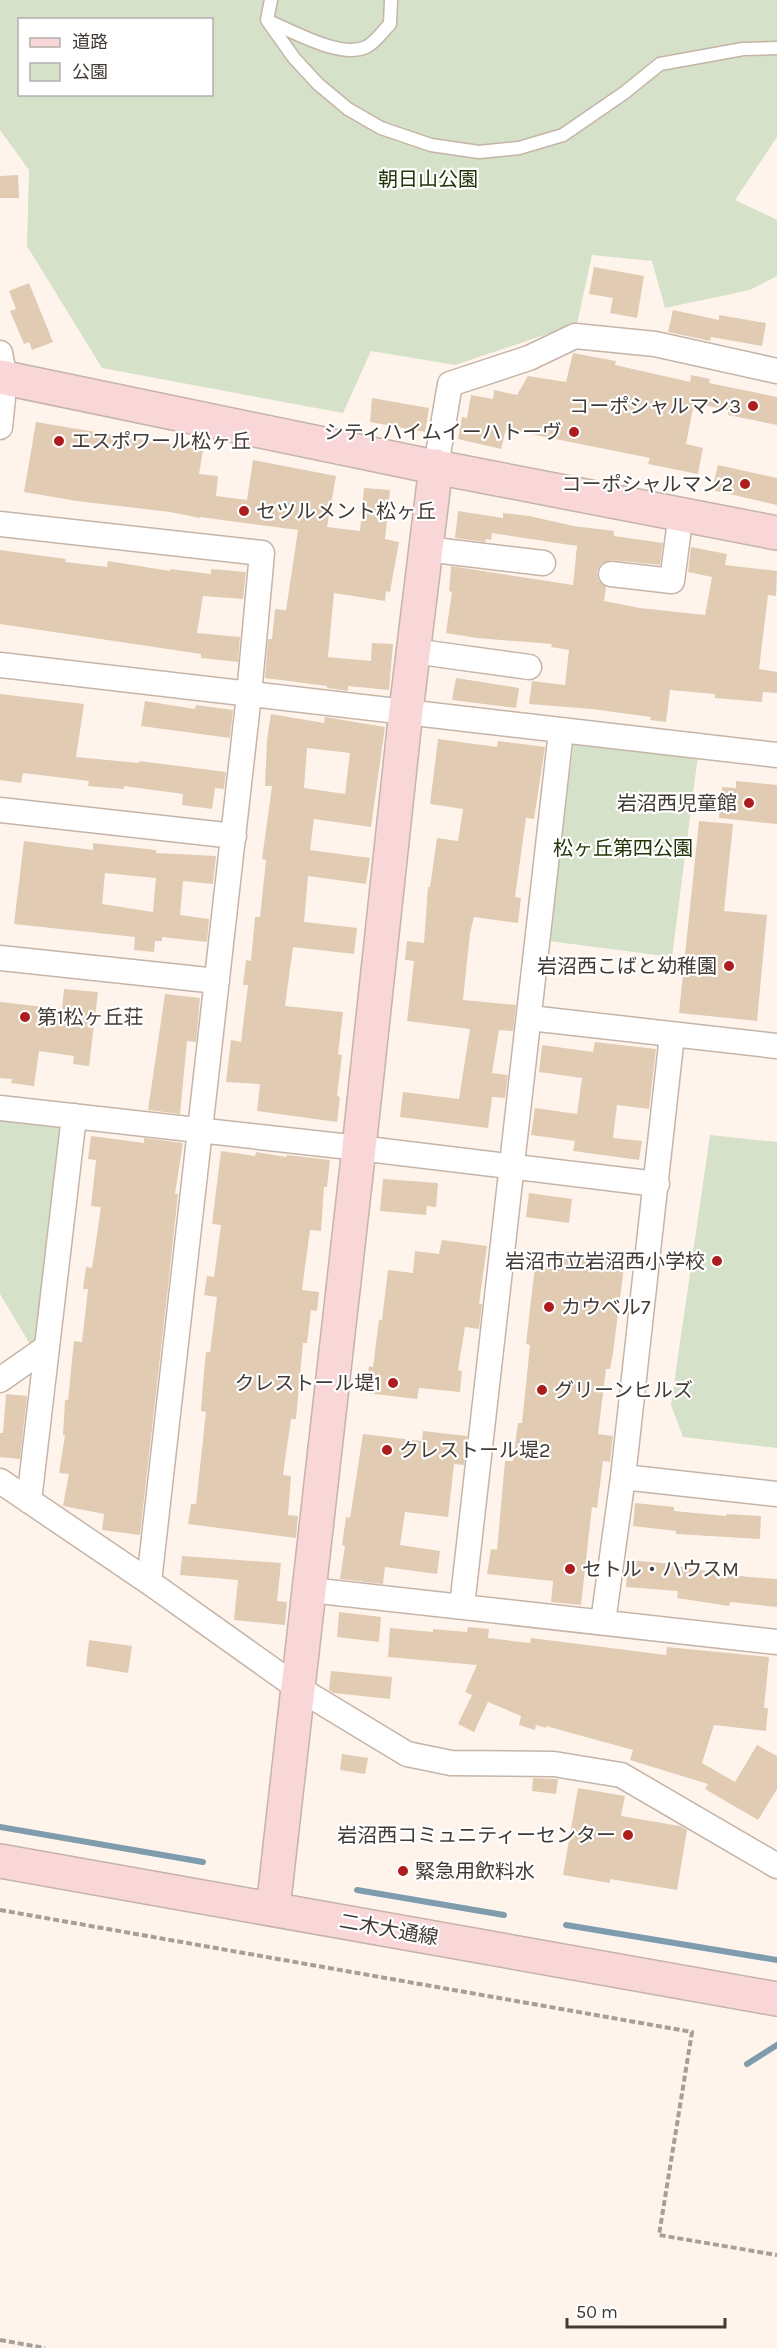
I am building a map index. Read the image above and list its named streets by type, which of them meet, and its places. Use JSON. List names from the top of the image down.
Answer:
{
  "streets": {
    "street": ["二木大通線"]
  },
  "parks": ["朝日山公園", "松ヶ丘第四公園"],
  "places": [
    "コーポシャルマン3",
    "シティハイムイーハトーヴ",
    "エスポワール松ヶ丘",
    "コーポシャルマン2",
    "セツルメント松ヶ丘",
    "岩沼西児童館",
    "岩沼西こばと幼稚園",
    "第1松ヶ丘荘",
    "岩沼市立岩沼西小学校",
    "カウベル7",
    "クレストール堤1",
    "グリーンヒルズ",
    "クレストール堤2",
    "セトル・ハウスM",
    "岩沼西コミュニティーセンター",
    "緊急用飲料水"
  ],
  "legend": ["道路", "公園"],
  "scale_bar": "50 m"
}
